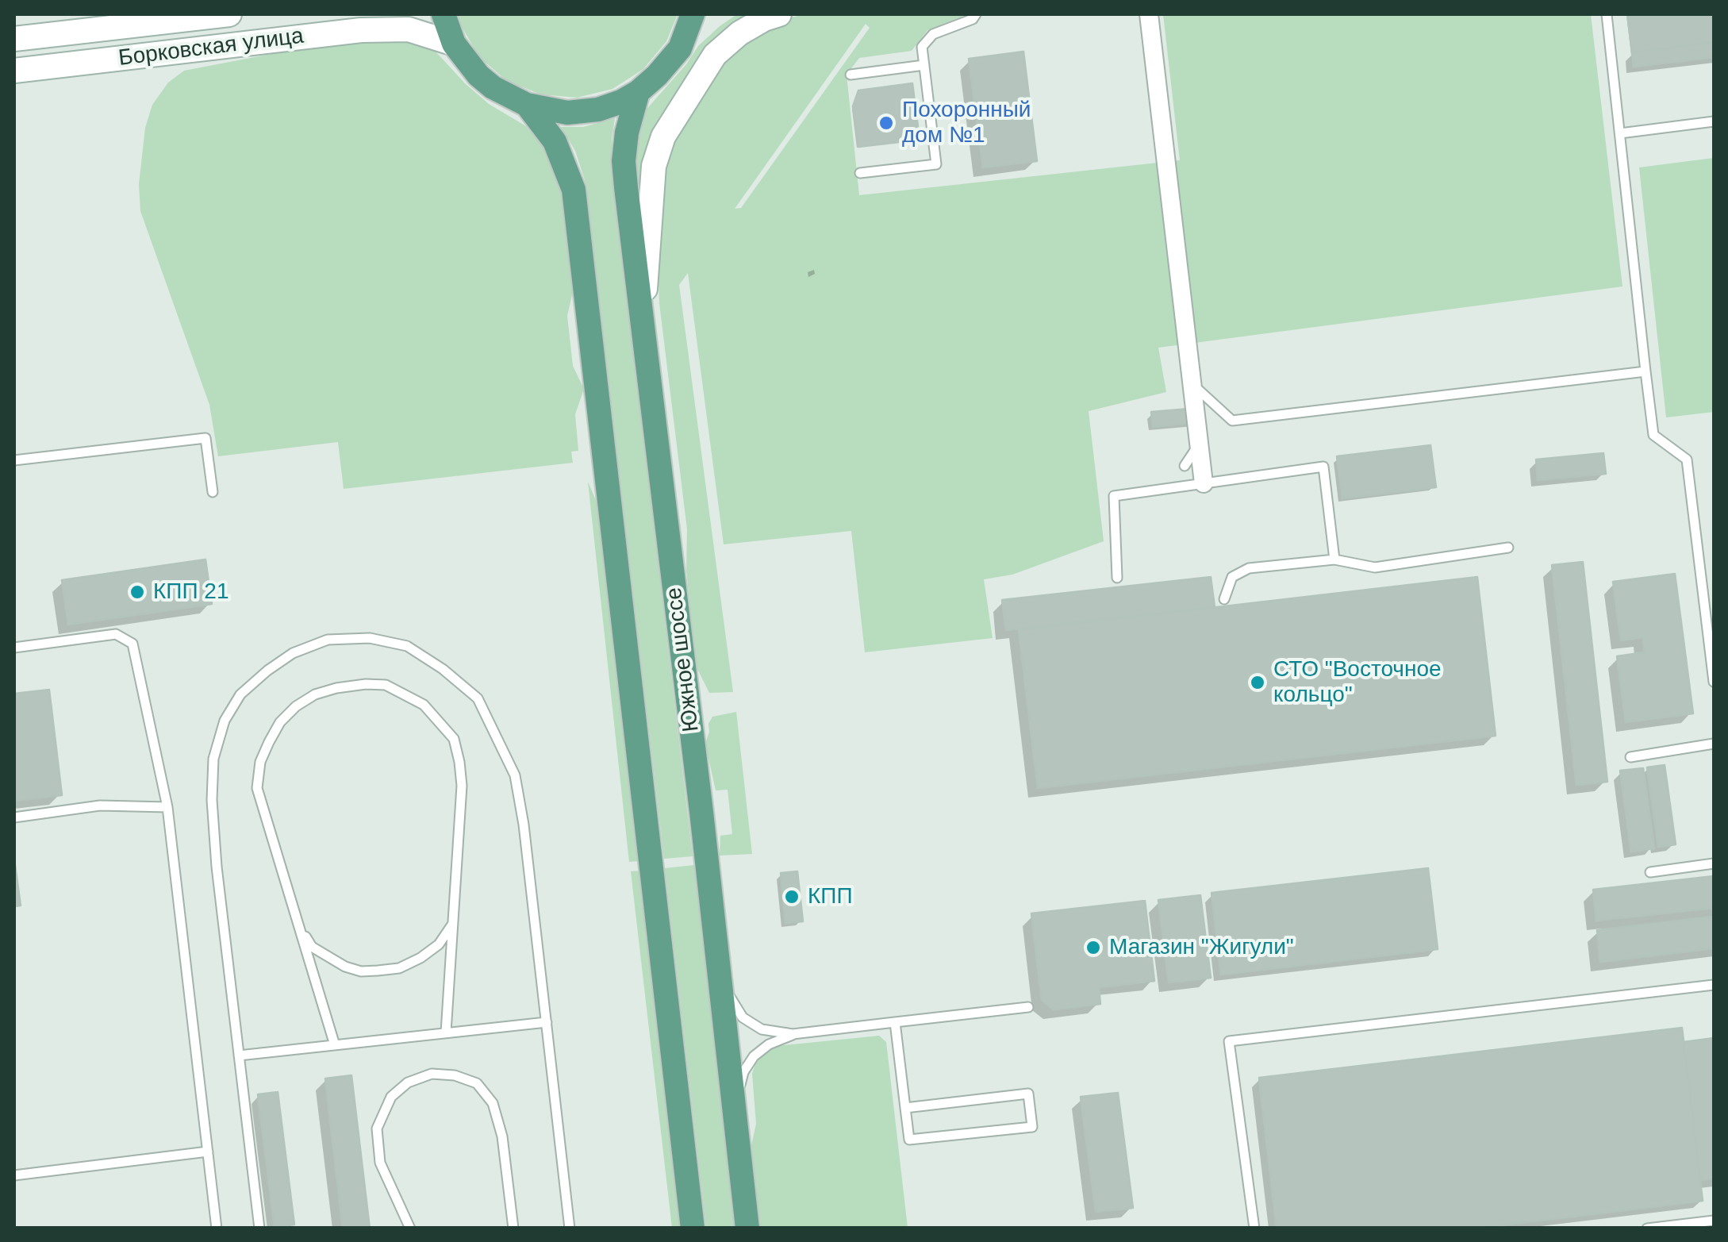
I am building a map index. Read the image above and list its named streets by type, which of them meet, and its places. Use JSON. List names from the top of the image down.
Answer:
{
  "streets": {
    "main road": ["Борковская улица", "Южное шоссе"]
  },
  "places": [
    "Похоронный дом №1",
    "КПП 21",
    "СТО \"Восточное кольцо\"",
    "КПП",
    "Магазин \"Жигули\""
  ]
}
